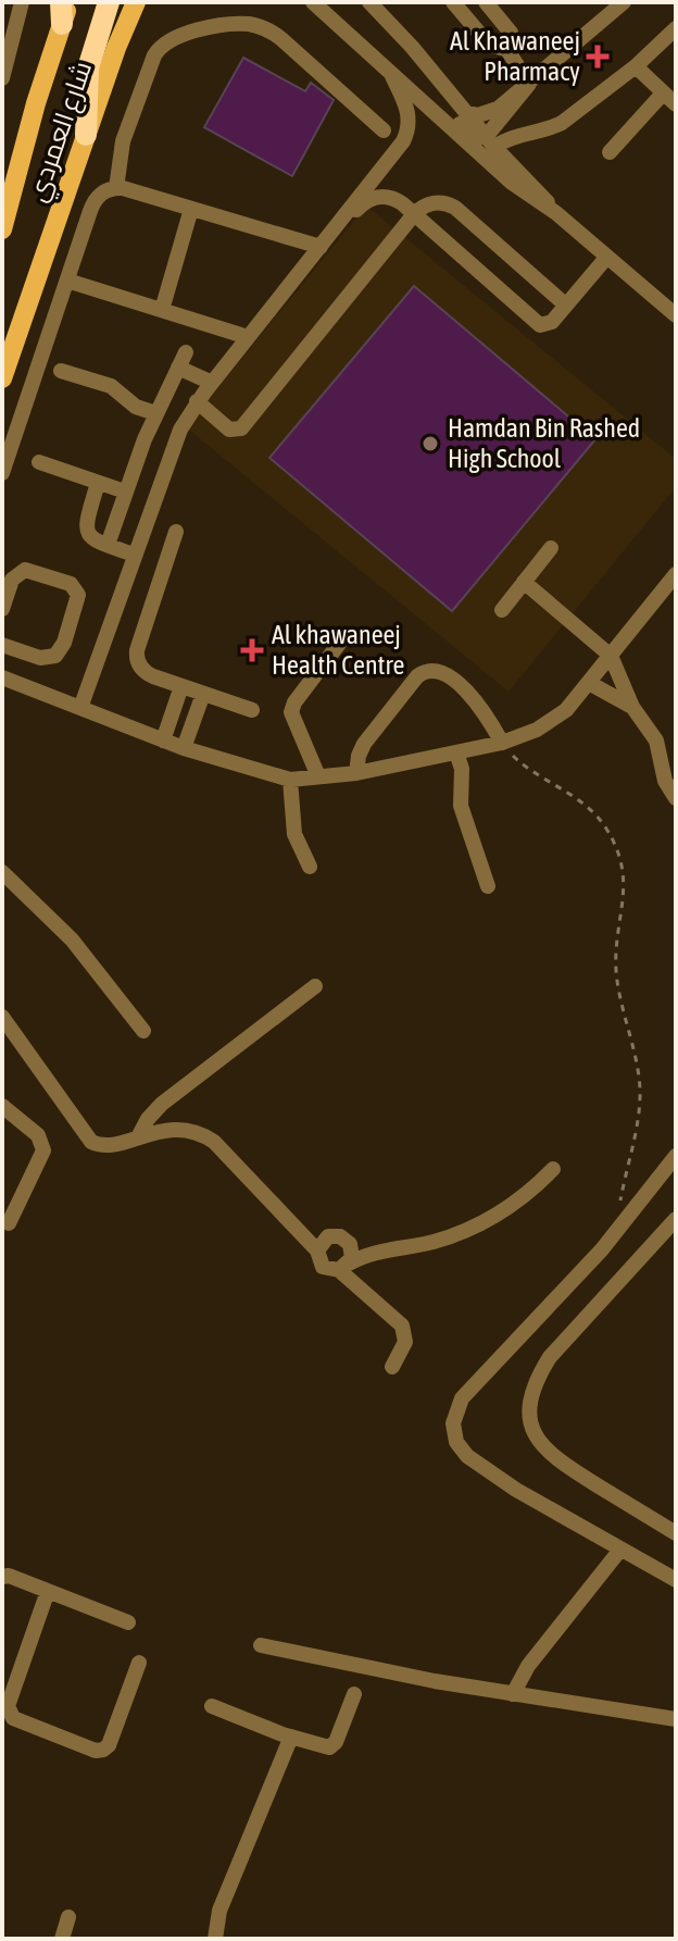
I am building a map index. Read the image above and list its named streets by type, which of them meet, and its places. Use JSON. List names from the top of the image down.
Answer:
{
  "streets": {
    "main road": ["شارع العمردي"]
  },
  "places": {
    "health": ["Al Khawaneej Pharmacy", "Al khawaneej Health Centre"],
    "other": ["Hamdan Bin Rashed High School"]
  }
}
